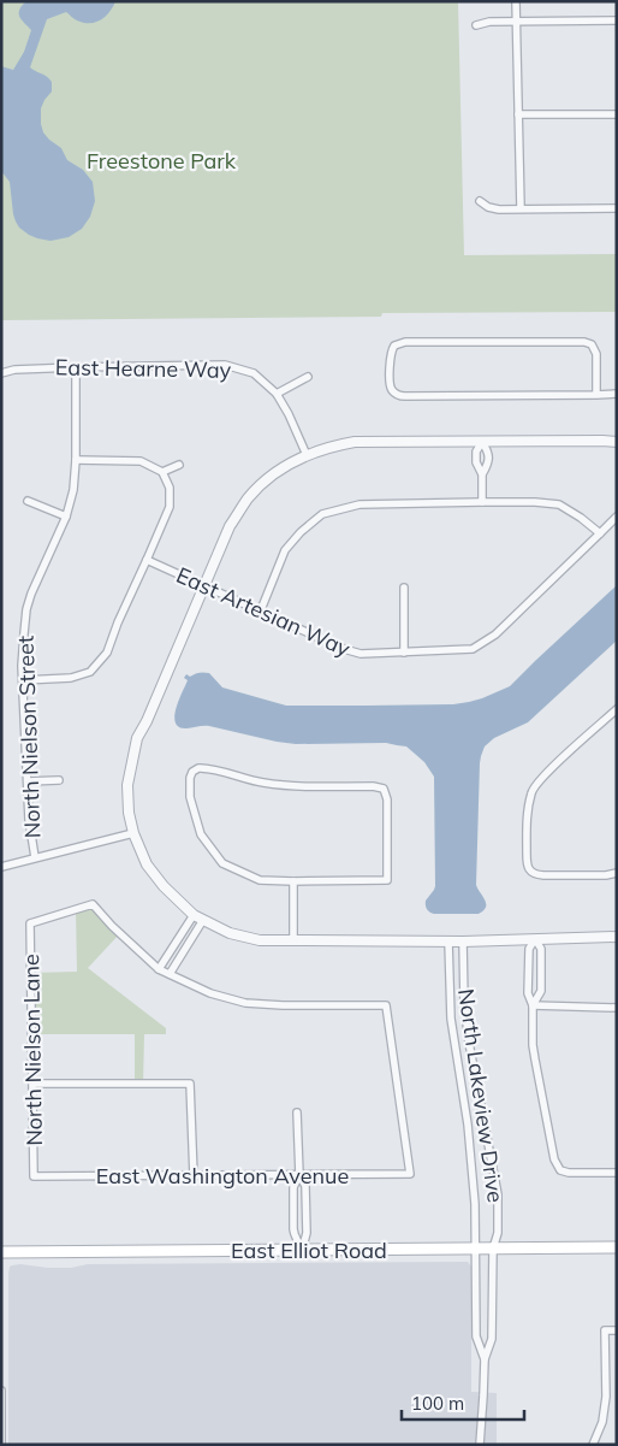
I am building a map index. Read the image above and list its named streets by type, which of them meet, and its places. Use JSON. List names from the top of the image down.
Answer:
{
  "streets": {
    "main road": ["East Elliot Road"],
    "street": [
      "East Hearne Way",
      "East Artesian Way",
      "North Nielson Street",
      "North Nielson Lane",
      "North Lakeview Drive",
      "East Washington Avenue"
    ]
  },
  "crossings": [
    ["East Hearne Way", "North Nielson Street"],
    ["North Nielson Lane", "East Washington Avenue"],
    ["North Lakeview Drive", "East Elliot Road"]
  ],
  "parks": ["Freestone Park"],
  "scale_bar": "100 m"
}
